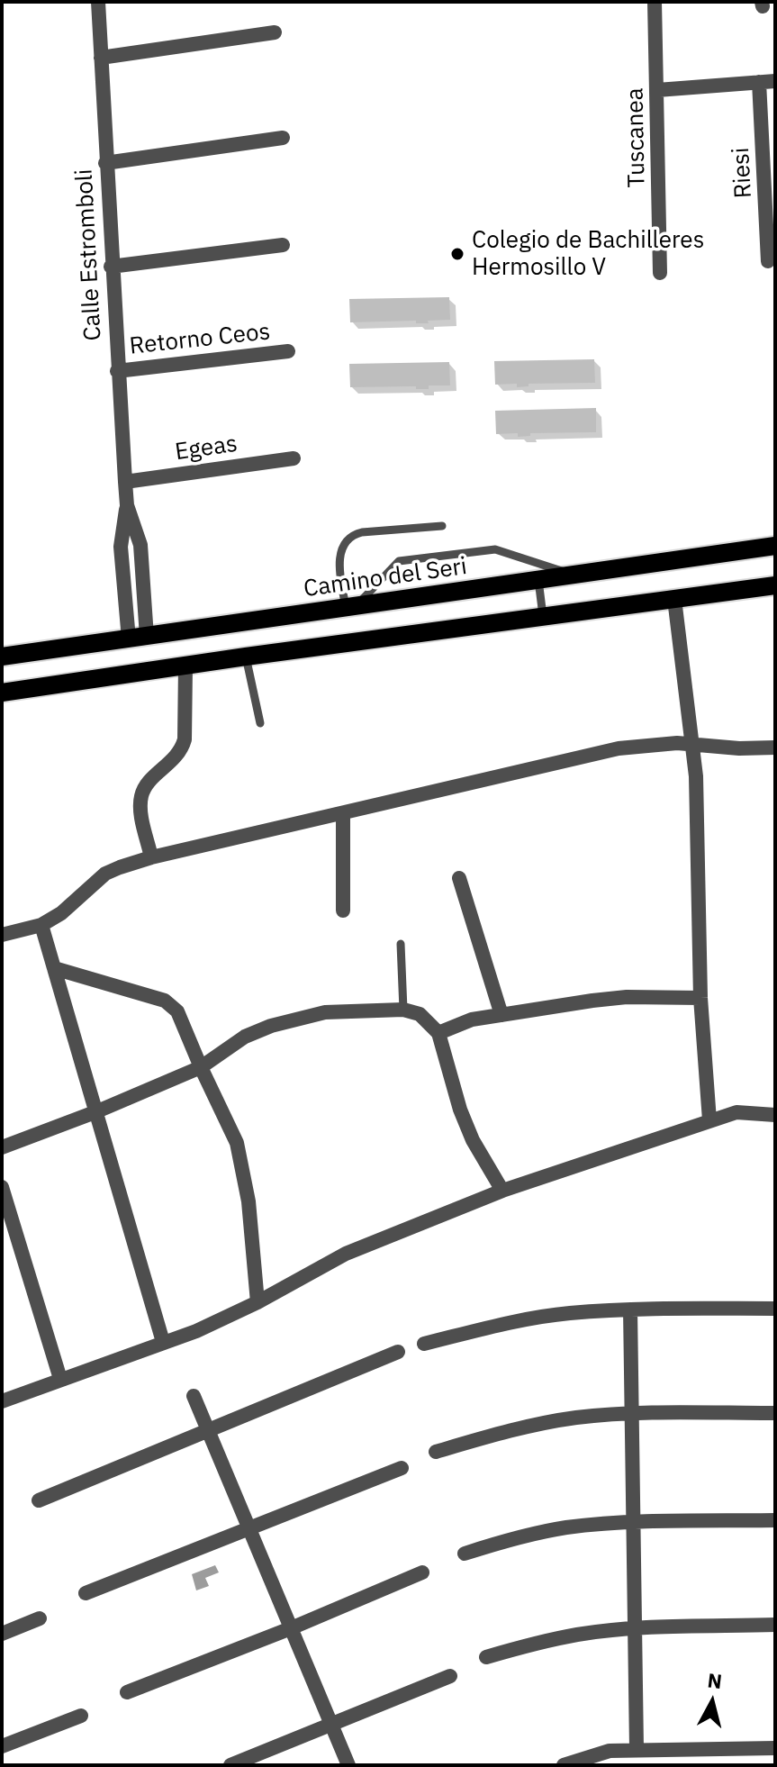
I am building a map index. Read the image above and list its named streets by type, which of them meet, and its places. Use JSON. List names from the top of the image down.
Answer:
{
  "streets": {
    "main road": ["Camino del Seri"],
    "street": [
      "Tuscanea",
      "Riesi",
      "Calle Estromboli",
      "Retorno Ceos",
      "Egeas"
    ]
  },
  "crossings": [
    ["Calle Estromboli", "Retorno Ceos"],
    ["Calle Estromboli", "Egeas"]
  ],
  "places": ["Colegio de Bachilleres Hermosillo V"],
  "north": "top"
}
